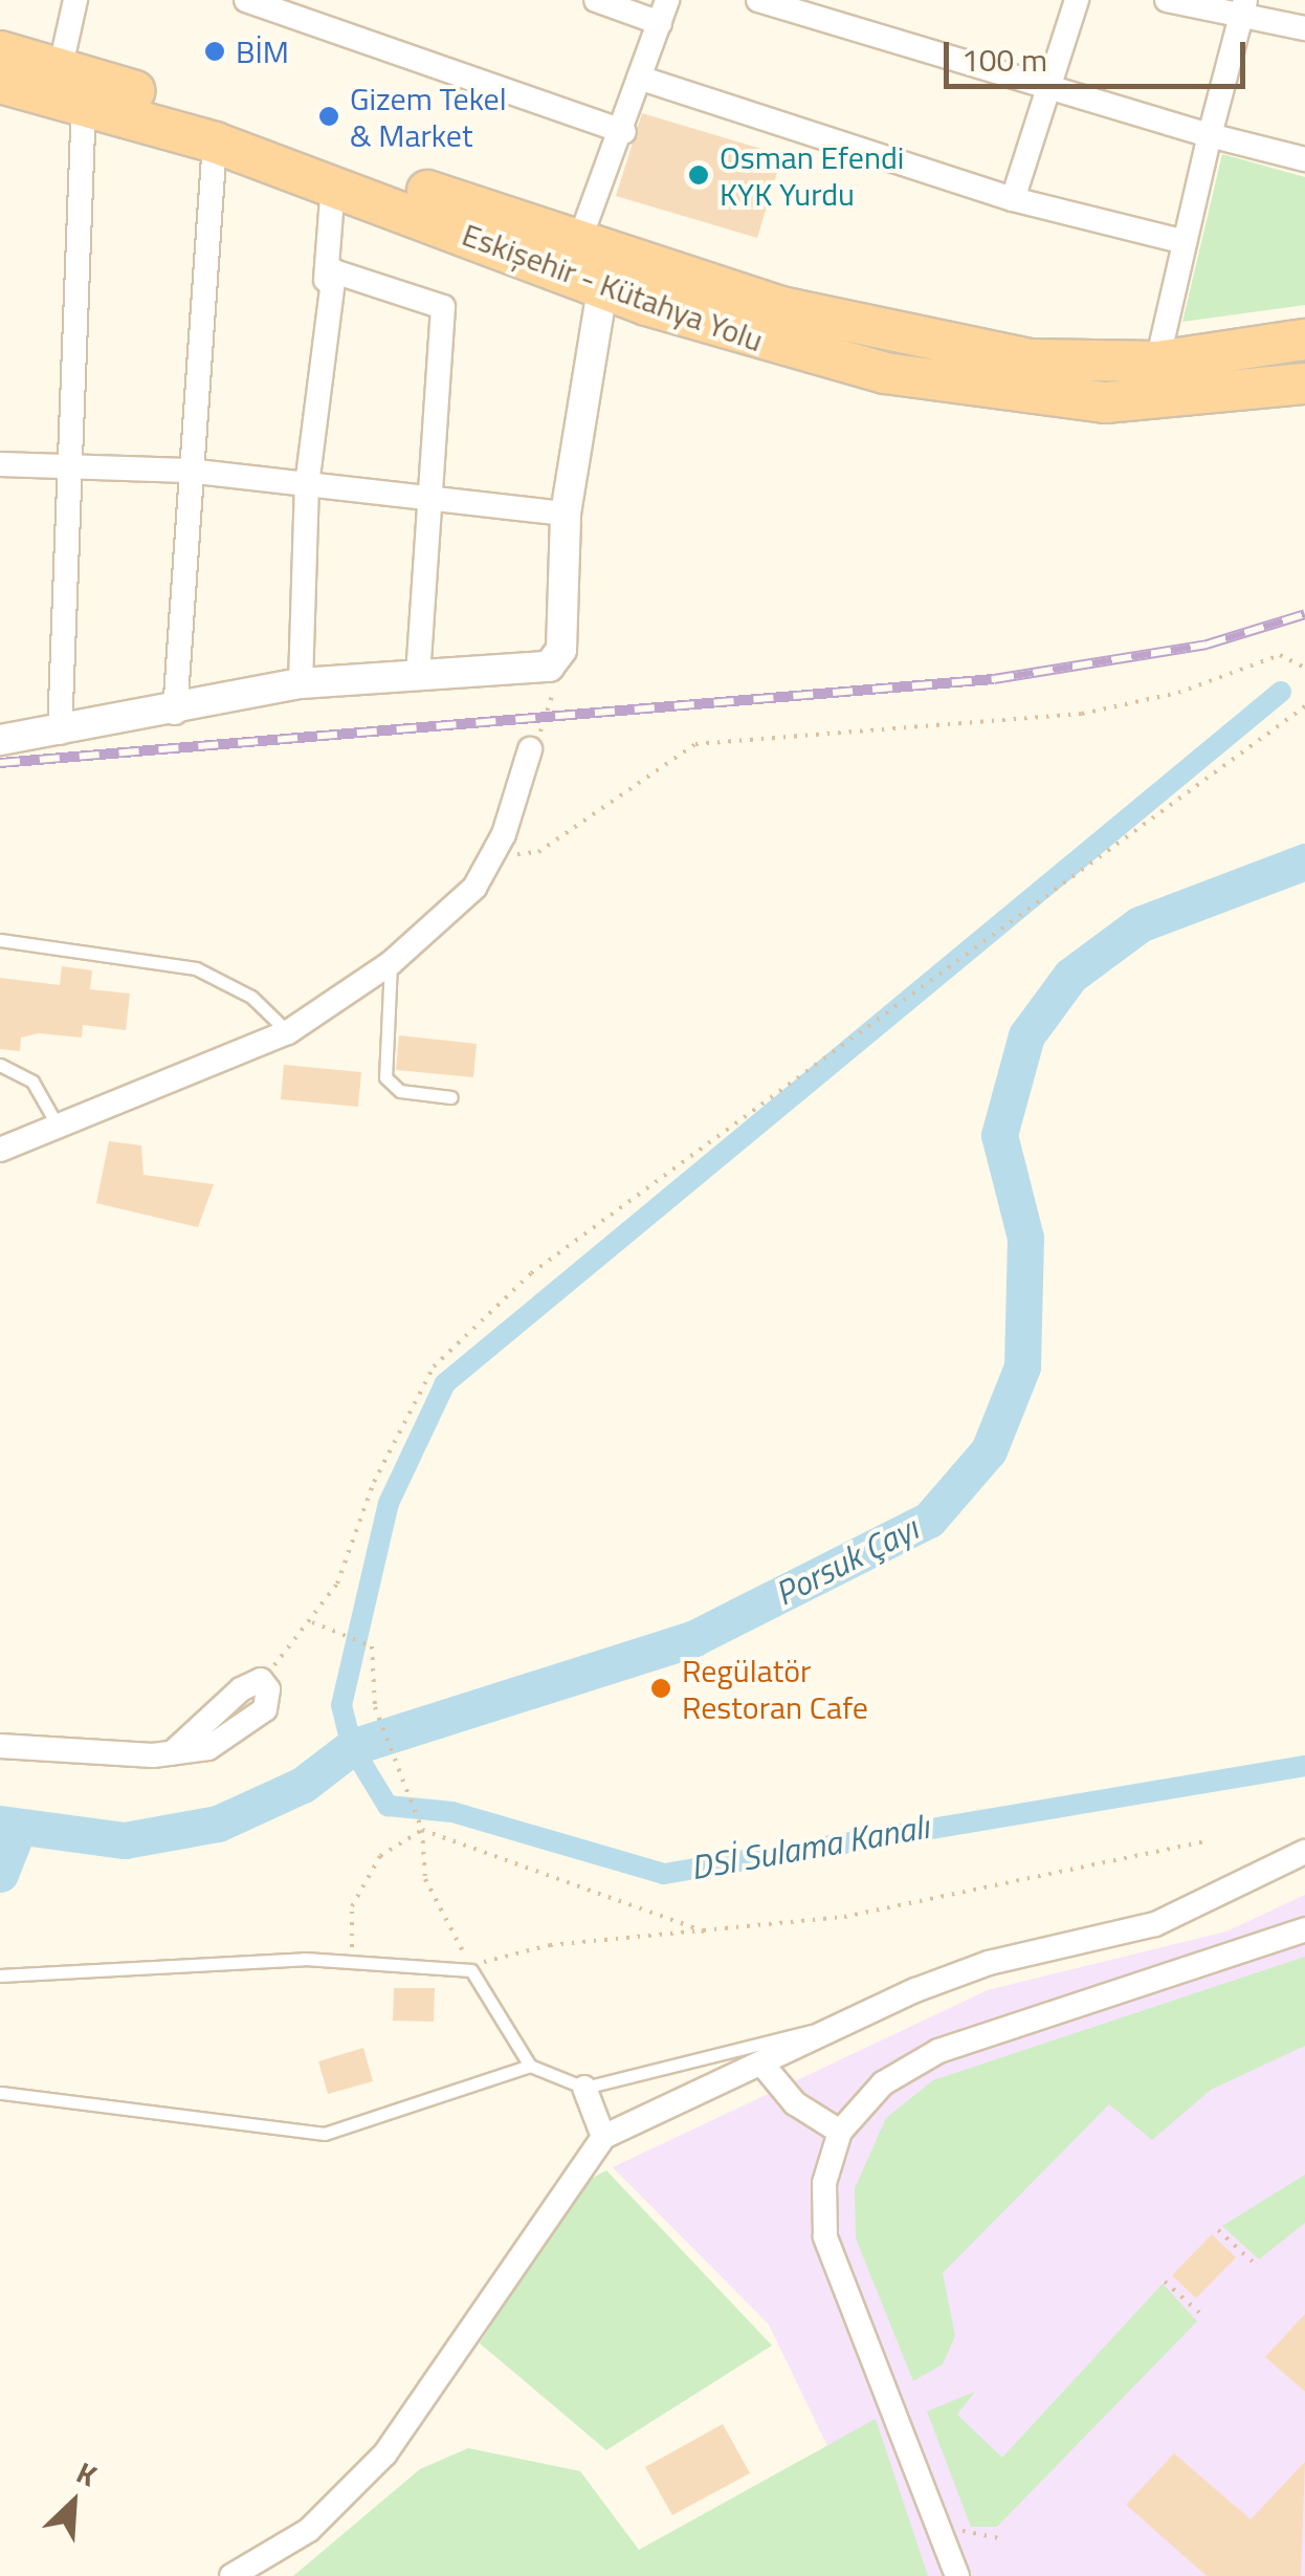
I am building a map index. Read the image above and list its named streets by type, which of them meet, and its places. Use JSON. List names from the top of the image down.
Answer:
{
  "streets": {
    "highway": ["Eskişehir - Kütahya Yolu"]
  },
  "water": ["Porsuk Çayı", "DSİ Sulama Kanalı"],
  "places": [
    "BİM",
    "Gizem Tekel & Market",
    "Osman Efendi KYK Yurdu",
    "Regülatör Restoran Cafe"
  ],
  "scale_bar": "100 m",
  "north": "top right"
}
